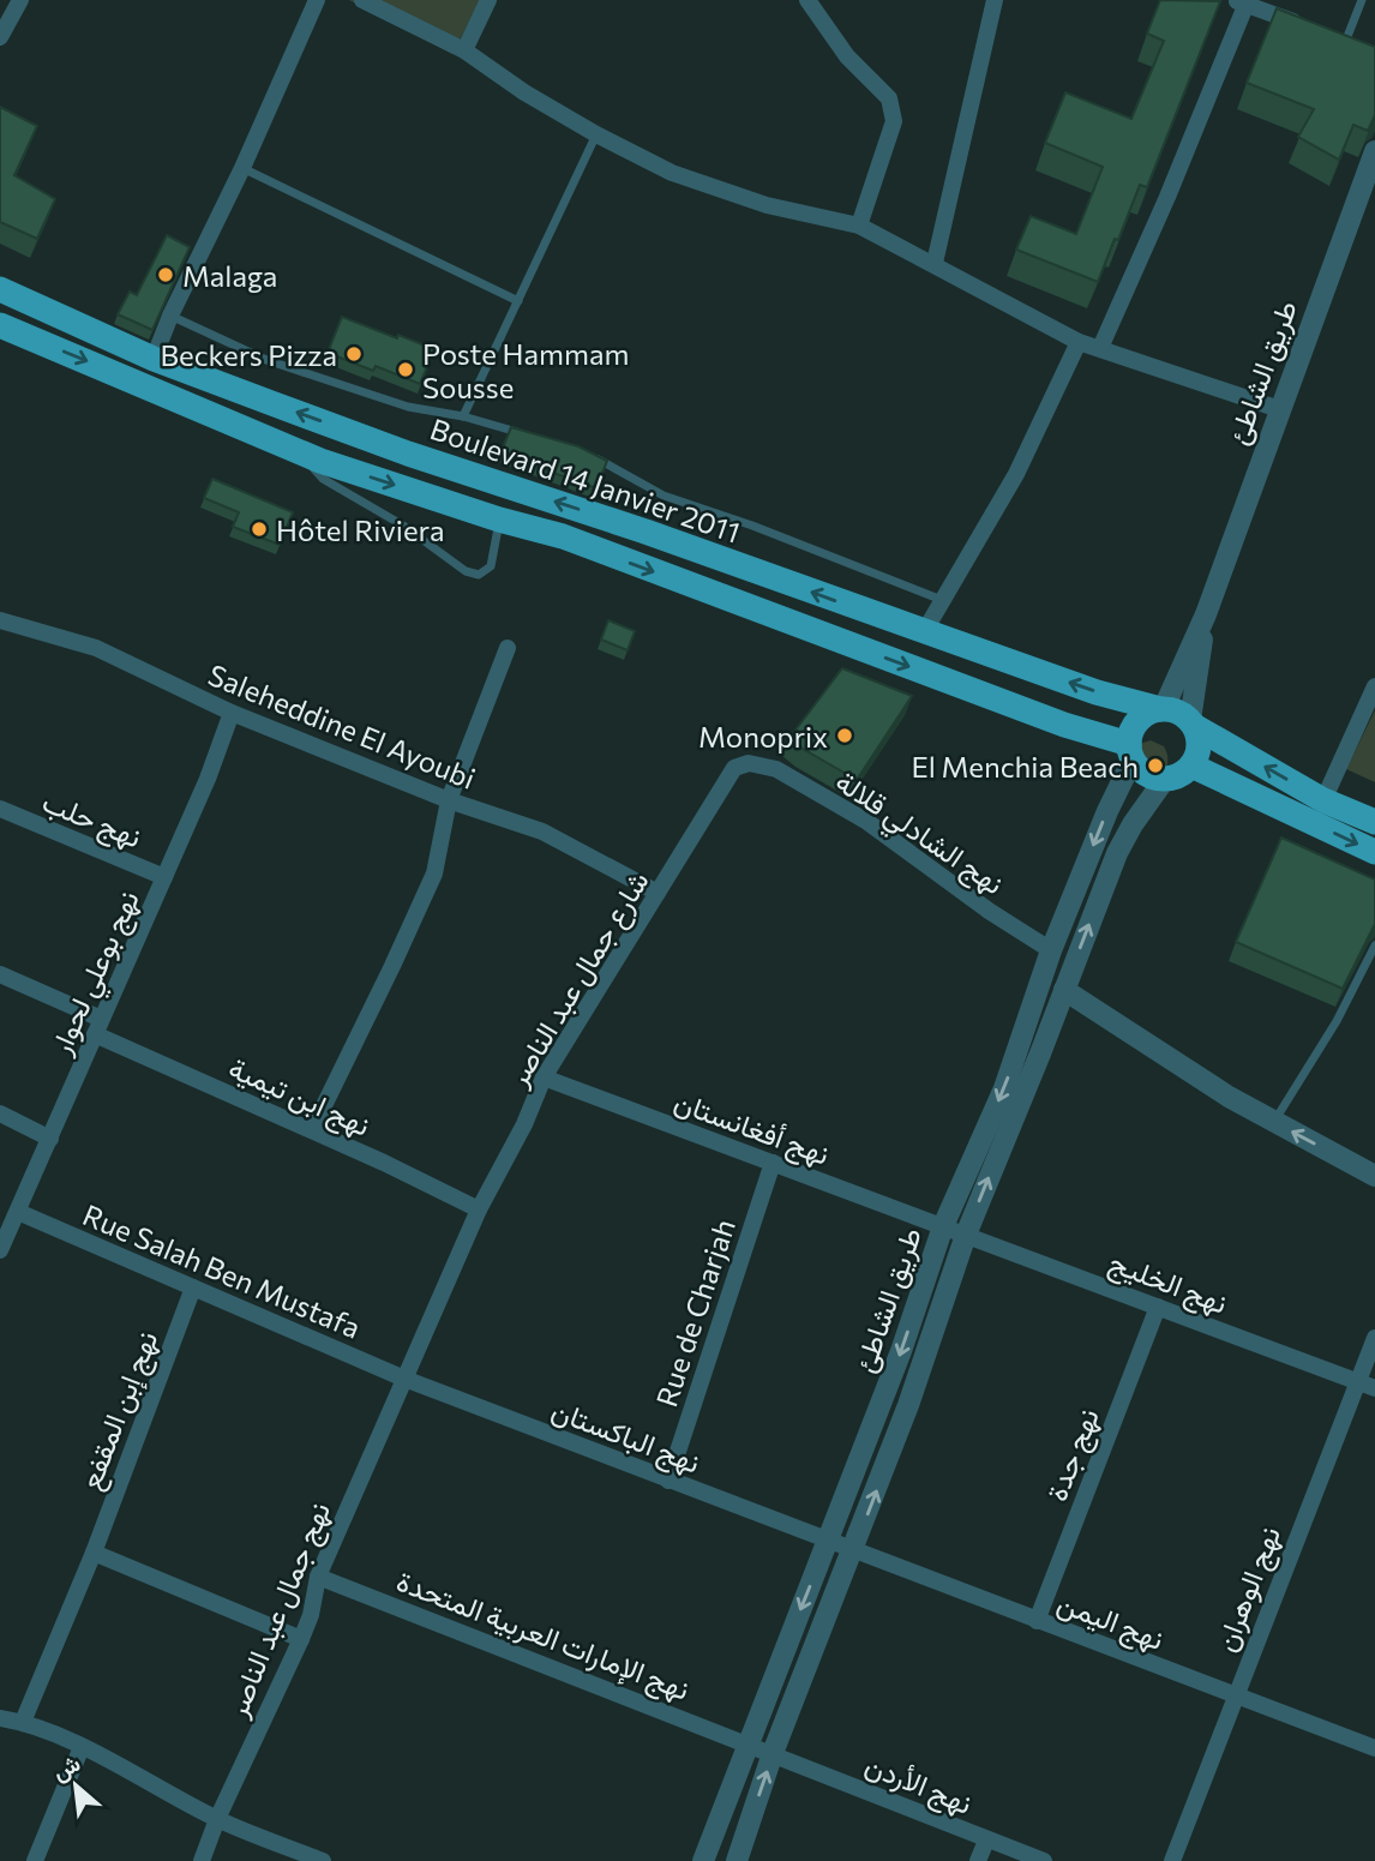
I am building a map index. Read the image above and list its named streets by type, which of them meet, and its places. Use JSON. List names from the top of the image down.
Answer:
{
  "streets": {
    "main road": ["Boulevard 14 Janvier 2011"],
    "street": [
      "طريق الشاطئ",
      "Saleheddine El Ayoubi",
      "نهج حلب",
      "نهج الشادلي قلالة",
      "نهج بوعلي لحوار",
      "شارع جمال عبد الناصر",
      "نهج ابن تيمية",
      "نهج أفغانستان",
      "Rue Salah Ben Mustafa",
      "نهج الخليج",
      "Rue de Charjah",
      "نهج إبن المقفع",
      "نهج الباكستان",
      "نهج جدة",
      "نهج الوهران",
      "نهج جمال عبد الناصر",
      "نهج اليمن",
      "نهج الإمارات العربية المتحدة",
      "نهج الأردن"
    ]
  },
  "crossings": [
    ["طريق الشاطئ", "Boulevard 14 Janvier 2011"],
    ["طريق الشاطئ", "نهج الشادلي قلالة"],
    ["طريق الشاطئ", "نهج أفغانستان"],
    ["طريق الشاطئ", "نهج الخليج"],
    ["طريق الشاطئ", "نهج الباكستان"],
    ["طريق الشاطئ", "نهج اليمن"],
    ["طريق الشاطئ", "نهج الإمارات العربية المتحدة"],
    ["طريق الشاطئ", "نهج الأردن"],
    ["Saleheddine El Ayoubi", "نهج بوعلي لحوار"],
    ["Saleheddine El Ayoubi", "شارع جمال عبد الناصر"],
    ["نهج حلب", "نهج بوعلي لحوار"],
    ["نهج الشادلي قلالة", "شارع جمال عبد الناصر"],
    ["نهج بوعلي لحوار", "نهج ابن تيمية"],
    ["نهج بوعلي لحوار", "Rue Salah Ben Mustafa"],
    ["شارع جمال عبد الناصر", "نهج ابن تيمية"],
    ["شارع جمال عبد الناصر", "نهج أفغانستان"],
    ["شارع جمال عبد الناصر", "Rue Salah Ben Mustafa"],
    ["شارع جمال عبد الناصر", "نهج الباكستان"],
    ["شارع جمال عبد الناصر", "نهج جمال عبد الناصر"],
    ["نهج أفغانستان", "نهج الخليج"],
    ["نهج أفغانستان", "Rue de Charjah"],
    ["Rue Salah Ben Mustafa", "نهج إبن المقفع"],
    ["Rue Salah Ben Mustafa", "نهج الباكستان"],
    ["Rue Salah Ben Mustafa", "نهج جمال عبد الناصر"],
    ["نهج الخليج", "نهج جدة"],
    ["نهج الخليج", "نهج الوهران"],
    ["Rue de Charjah", "نهج الباكستان"],
    ["نهج الباكستان", "نهج جمال عبد الناصر"],
    ["نهج الباكستان", "نهج اليمن"],
    ["نهج جدة", "نهج اليمن"],
    ["نهج الوهران", "نهج اليمن"],
    ["نهج جمال عبد الناصر", "نهج الإمارات العربية المتحدة"],
    ["نهج الإمارات العربية المتحدة", "نهج الأردن"]
  ],
  "places": [
    "Malaga",
    "Beckers Pizza",
    "Poste Hammam Sousse",
    "Hôtel Riviera",
    "Monoprix",
    "El Menchia Beach"
  ],
  "north": "top left"
}
